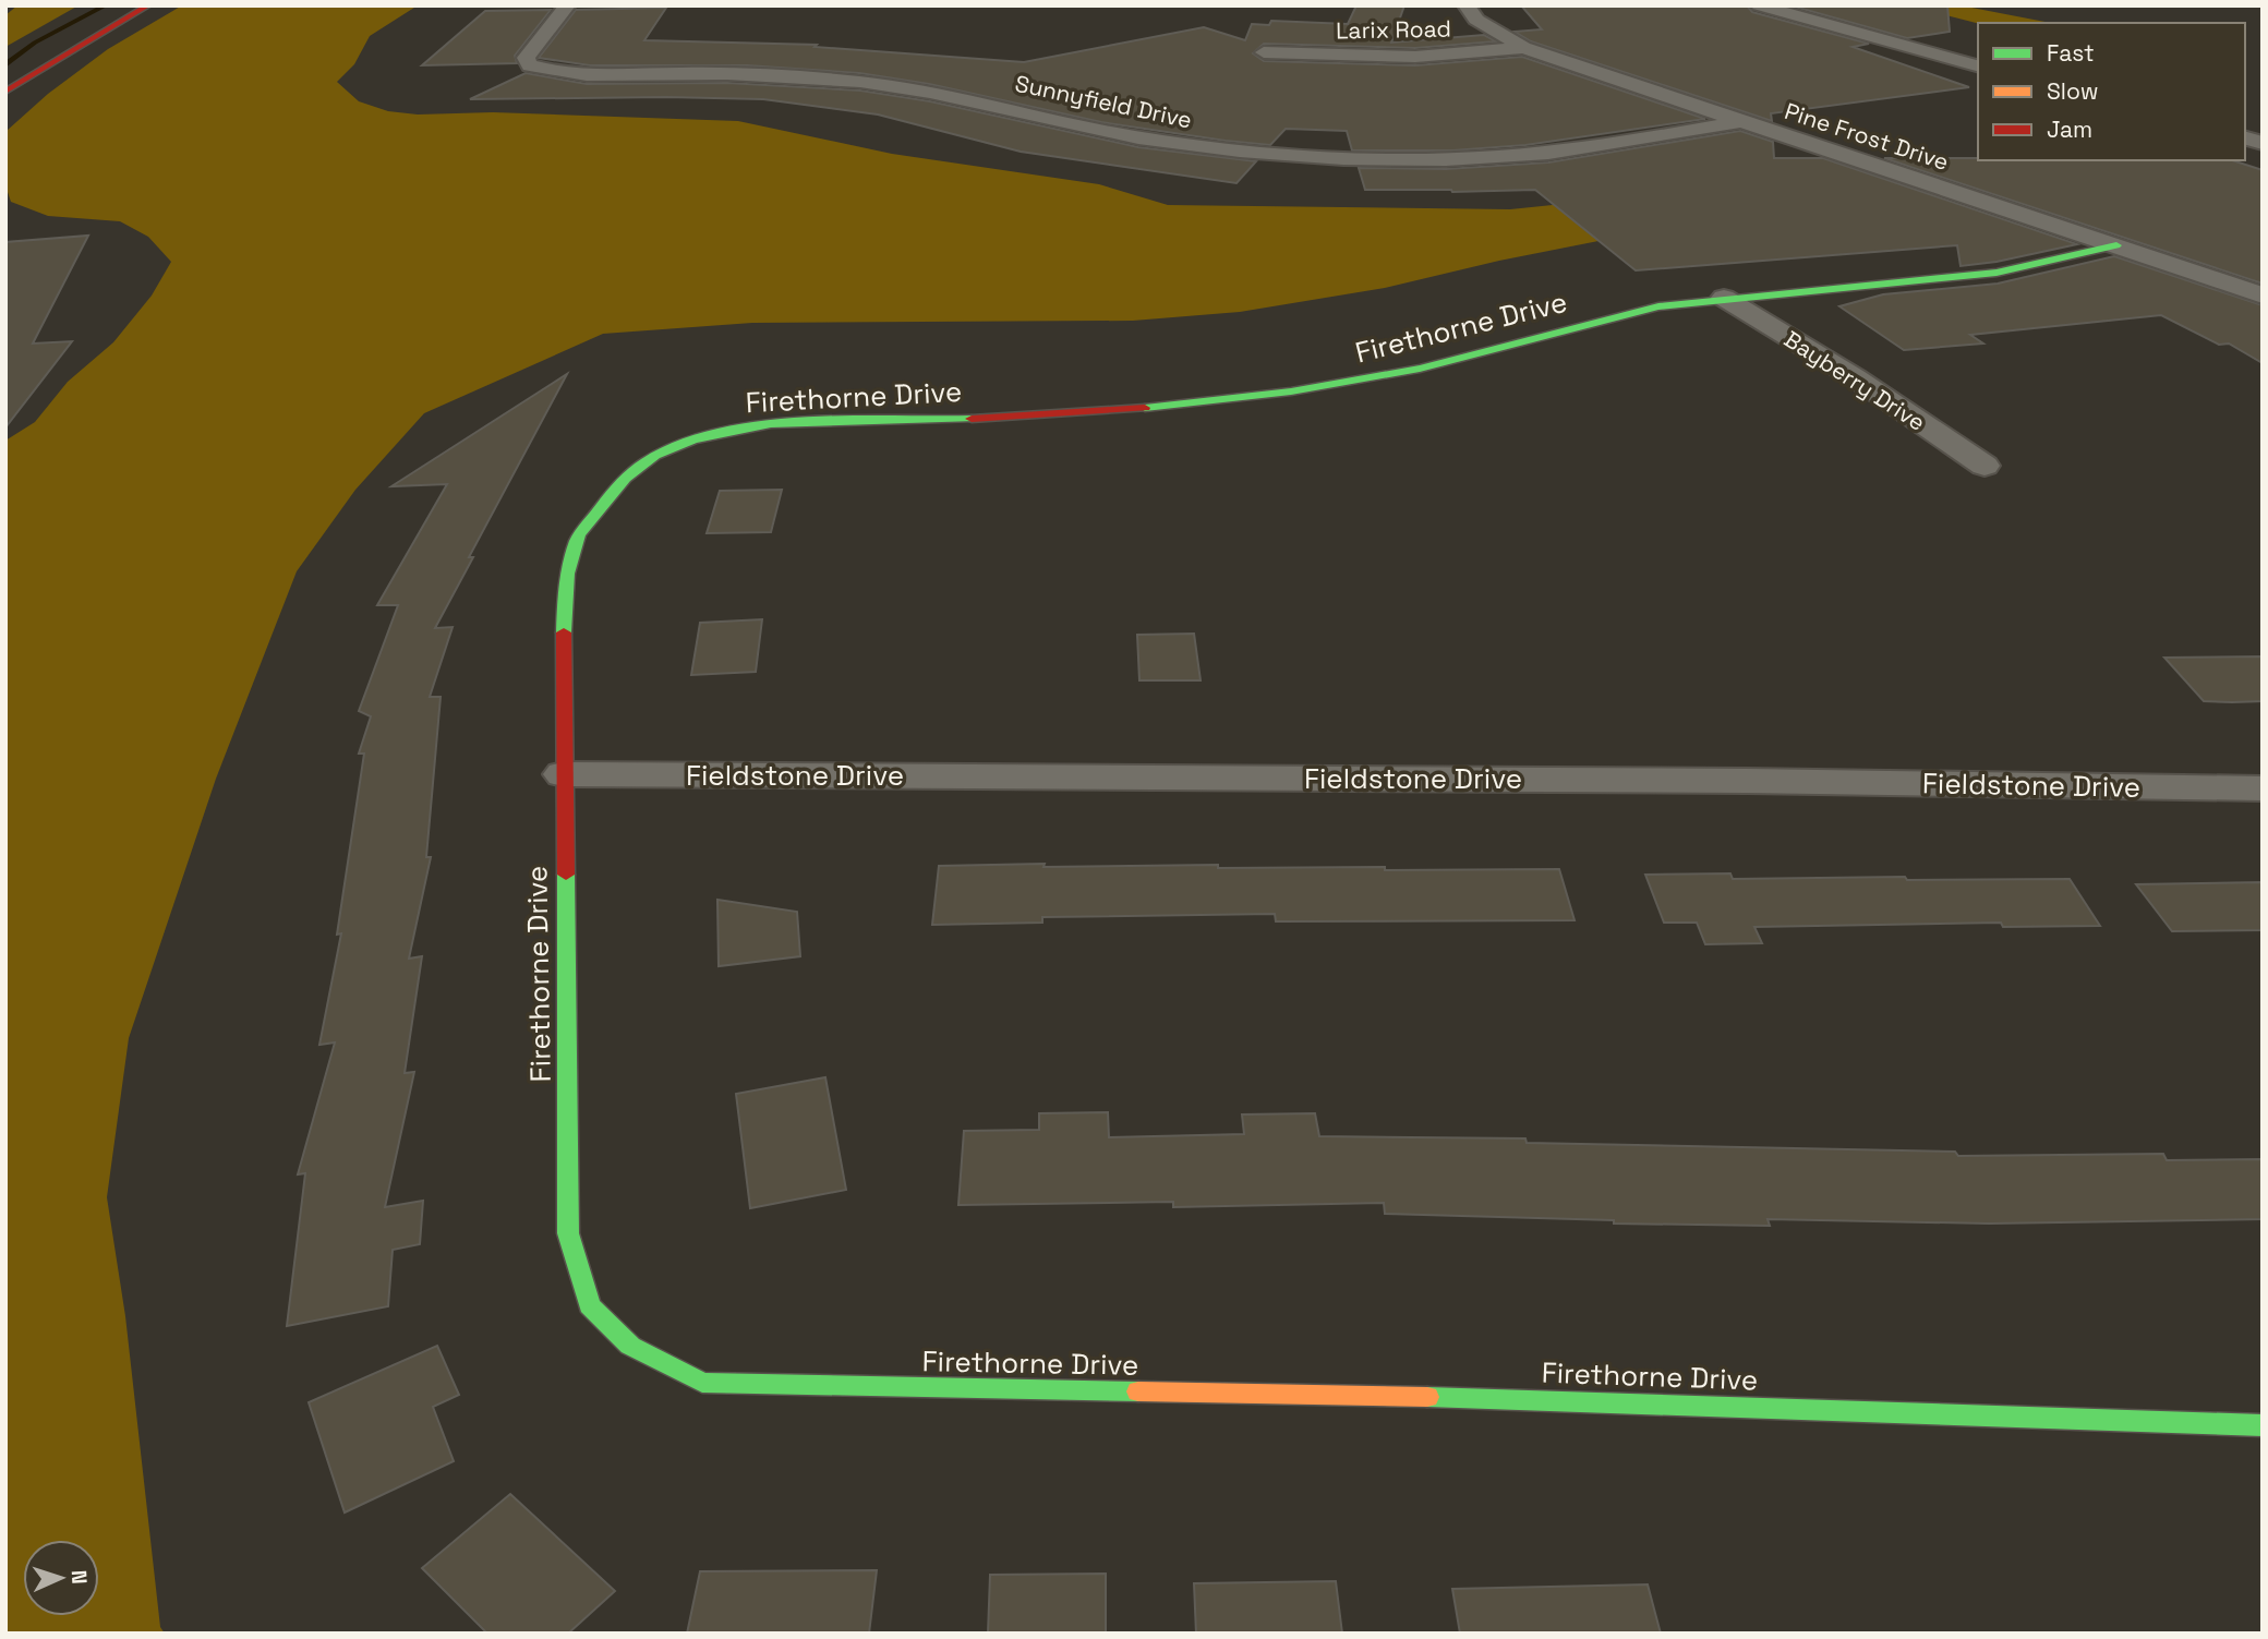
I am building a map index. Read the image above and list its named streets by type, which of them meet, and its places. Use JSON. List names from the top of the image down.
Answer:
{
  "streets": {
    "street": [
      "Larix Road",
      "Sunnyfield Drive",
      "Pine Frost Drive",
      "Firethorne Drive",
      "Bayberry Drive",
      "Fieldstone Drive"
    ]
  },
  "crossings": [
    ["Larix Road", "Pine Frost Drive"],
    ["Sunnyfield Drive", "Pine Frost Drive"],
    ["Pine Frost Drive", "Firethorne Drive"],
    ["Firethorne Drive", "Bayberry Drive"],
    ["Firethorne Drive", "Fieldstone Drive"]
  ],
  "legend": ["Fast", "Slow", "Jam"],
  "north": "right"
}
